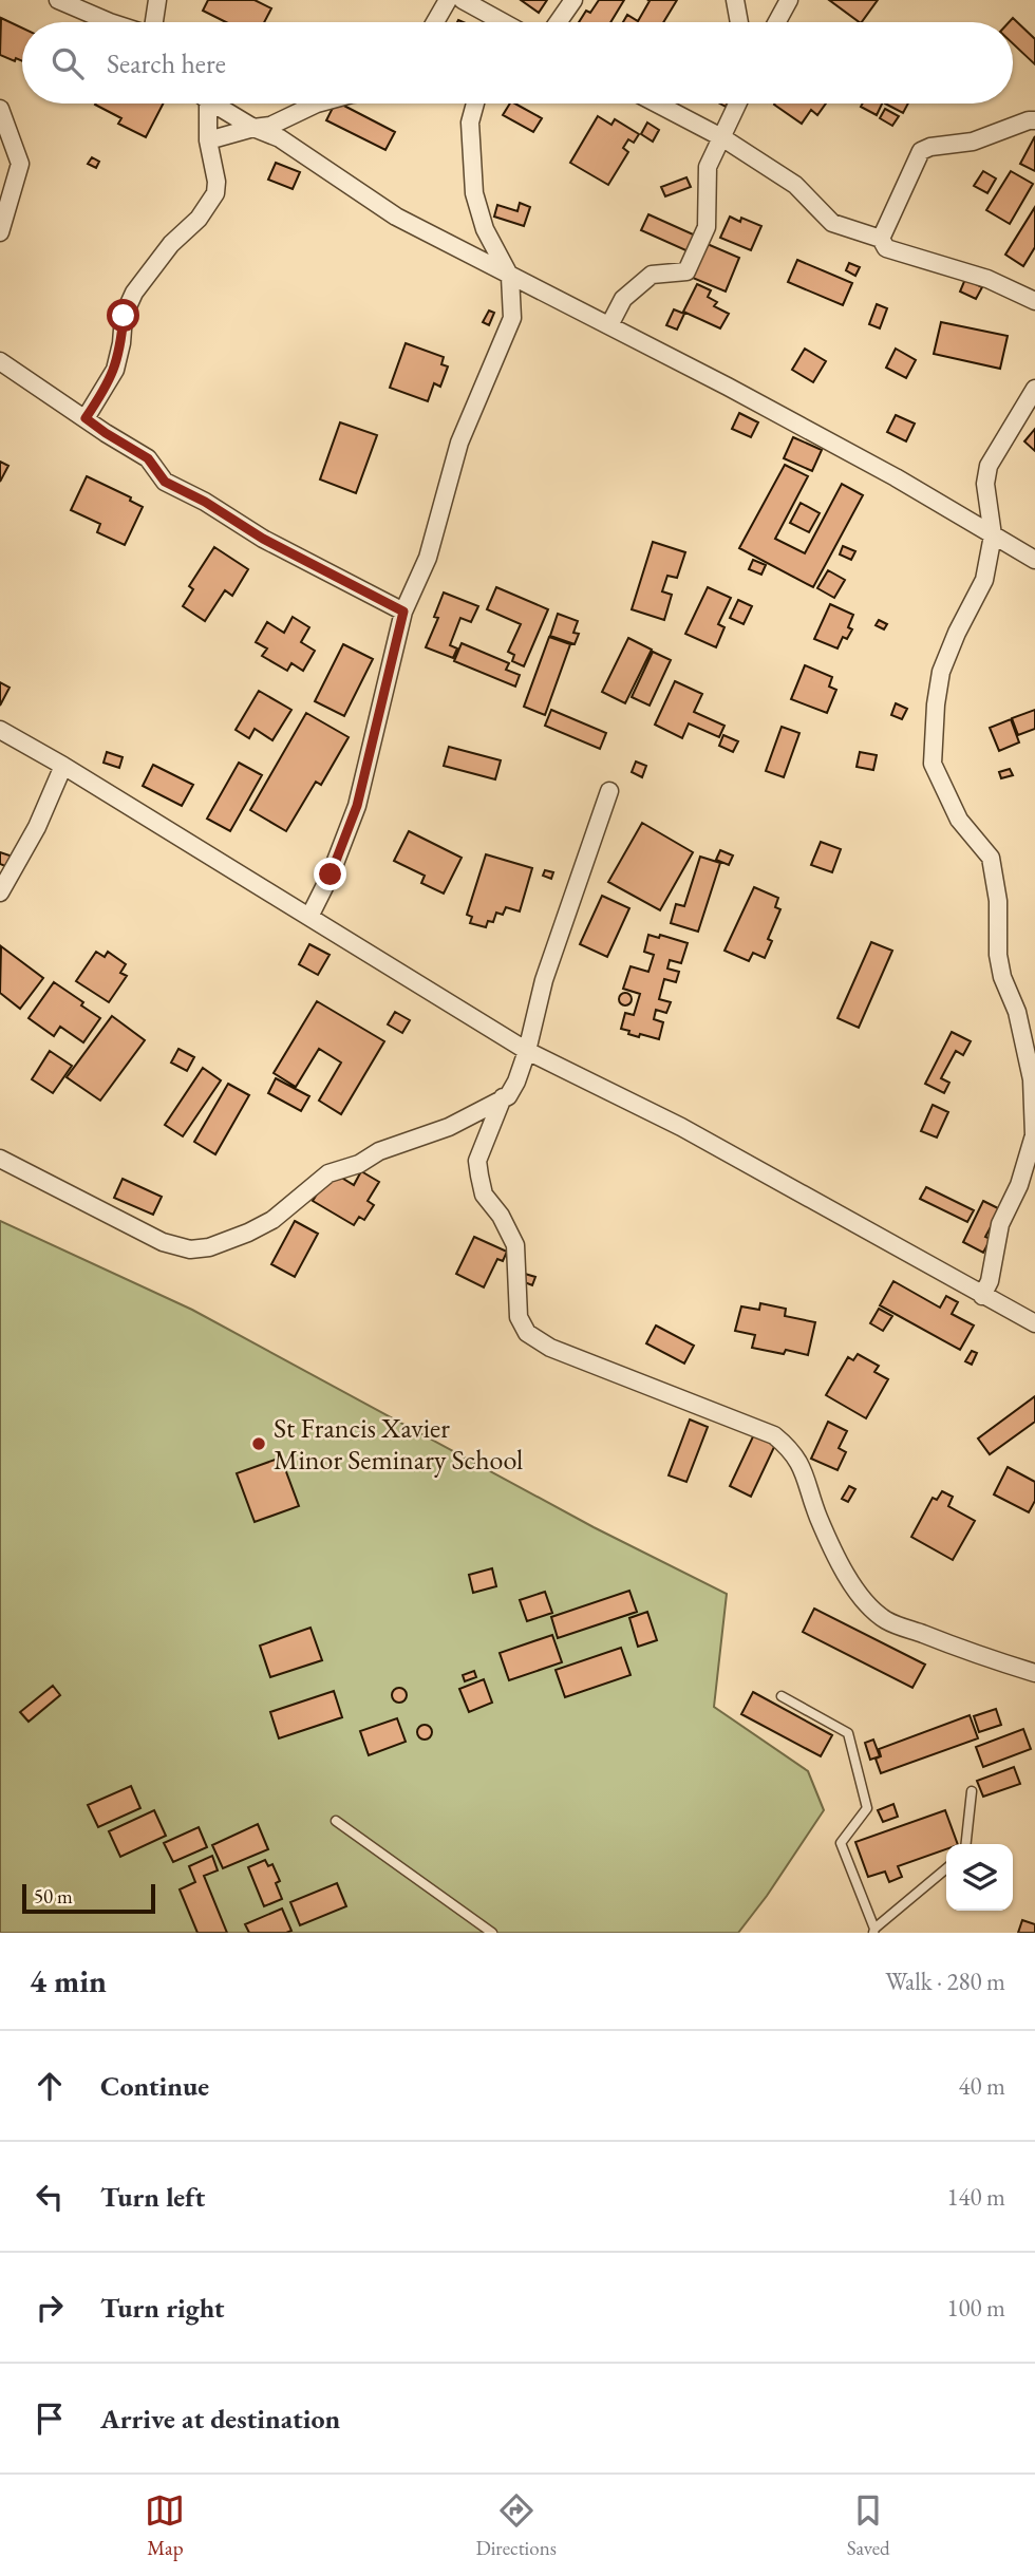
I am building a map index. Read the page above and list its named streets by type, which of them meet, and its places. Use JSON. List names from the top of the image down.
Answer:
{
  "places": ["St Francis Xavier Minor Seminary School"],
  "scale_bar": "50 m",
  "page": {
    "search": "Search here",
    "scale": "50 m",
    "heading": ["4 min", "Walk · 280 m"],
    "list": [
      ["Continue", "40 m"],
      ["Turn left", "140 m"],
      ["Turn right", "100 m"],
      "Arrive at destination"
    ],
    "nav": ["Map", "Directions", "Saved"]
  }
}
